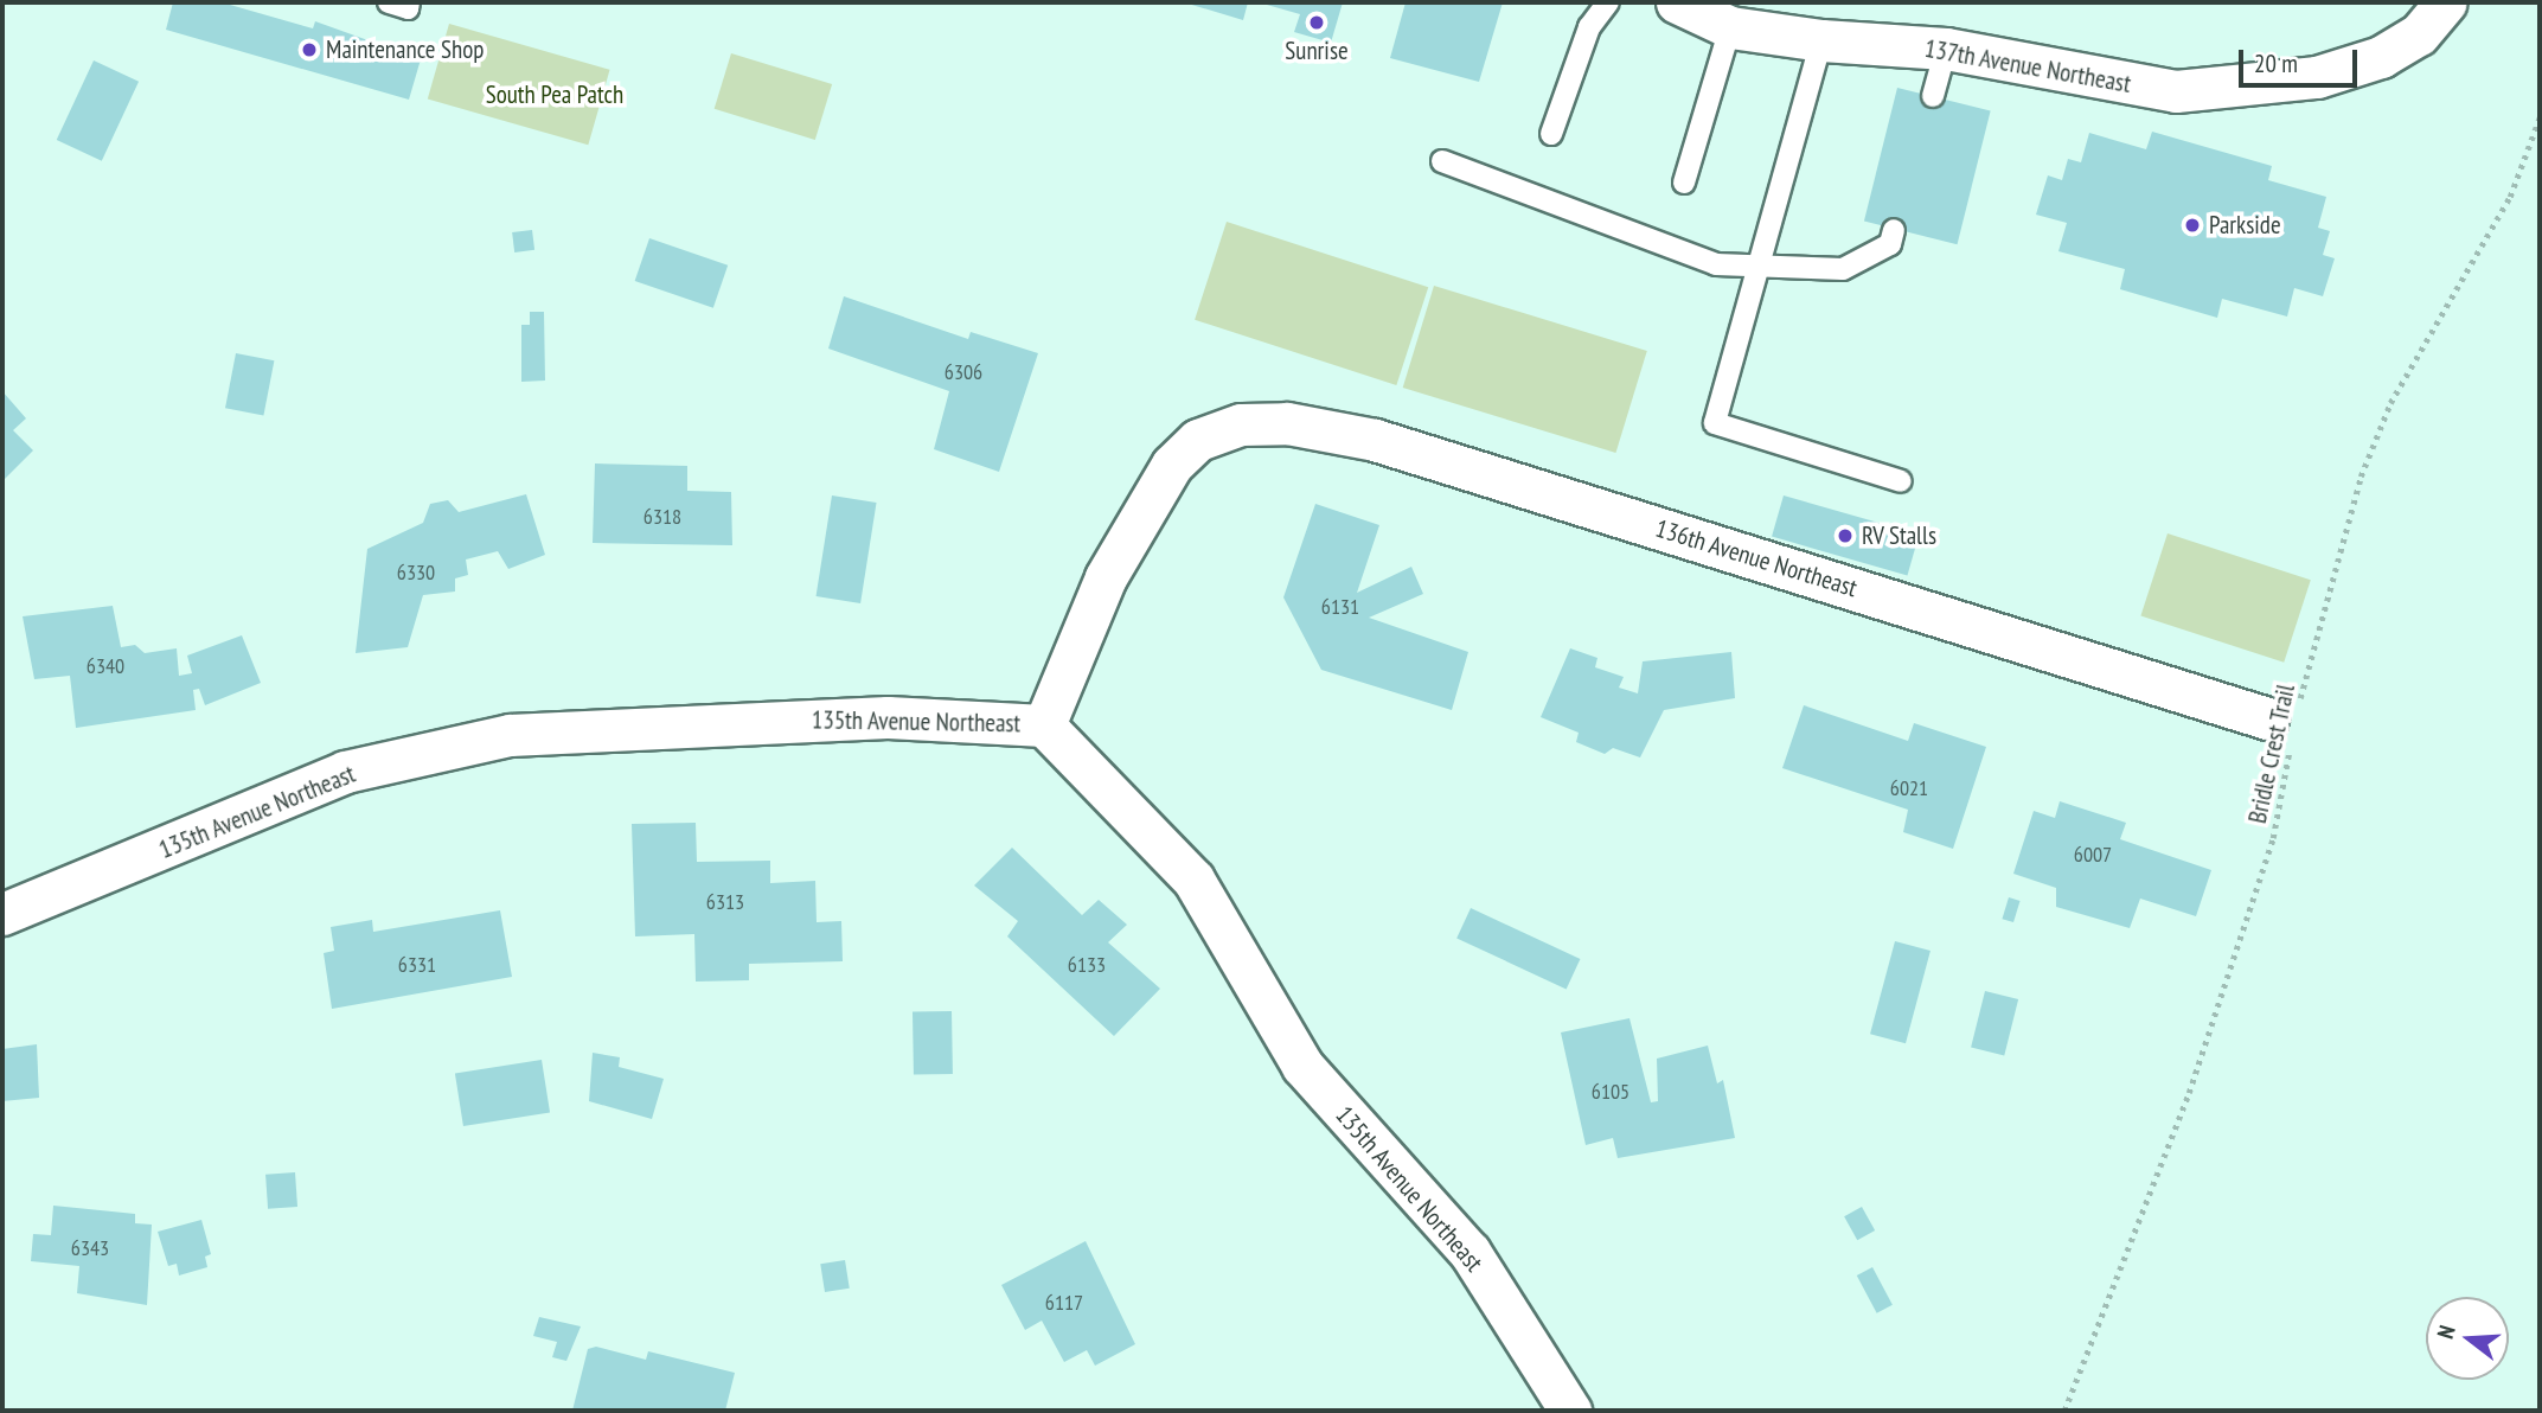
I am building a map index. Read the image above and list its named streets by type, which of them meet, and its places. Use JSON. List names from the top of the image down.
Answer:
{
  "streets": {
    "street": ["137th Avenue Northeast", "136th Avenue Northeast", "135th Avenue Northeast"],
    "path": ["Bridle Crest Trail"]
  },
  "crossings": [
    ["136th Avenue Northeast", "135th Avenue Northeast"],
    ["136th Avenue Northeast", "Bridle Crest Trail"]
  ],
  "parks": ["South Pea Patch"],
  "places": [
    "Sunrise",
    "Maintenance Shop",
    "Parkside",
    "RV Stalls"
  ],
  "house_numbers": [
    "6306",
    "6318",
    "6330",
    "6131",
    "6340",
    "6021",
    "6007",
    "6313",
    "6331",
    "6133",
    "6105",
    "6343",
    "6117"
  ],
  "scale_bar": "20 m",
  "north": "left"
}
